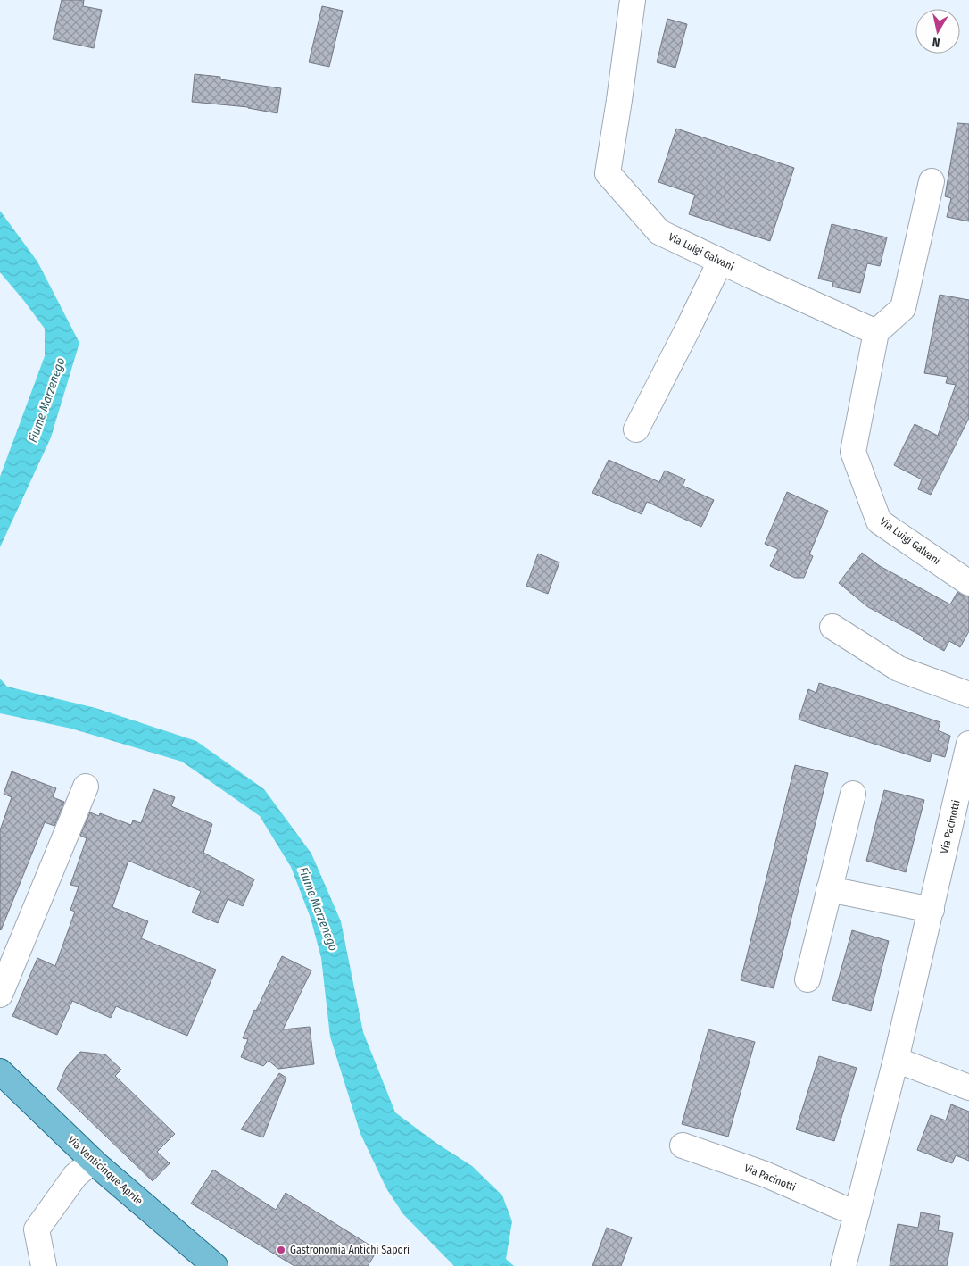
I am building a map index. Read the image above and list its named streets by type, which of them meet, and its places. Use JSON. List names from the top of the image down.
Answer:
{
  "streets": {
    "main road": ["Via Venticinque Aprile"],
    "street": ["Via Luigi Galvani", "Via Pacinotti"]
  },
  "water": ["Fiume Marzenego"],
  "places": ["Gastronomia Antichi Sapori"],
  "north": "bottom"
}
